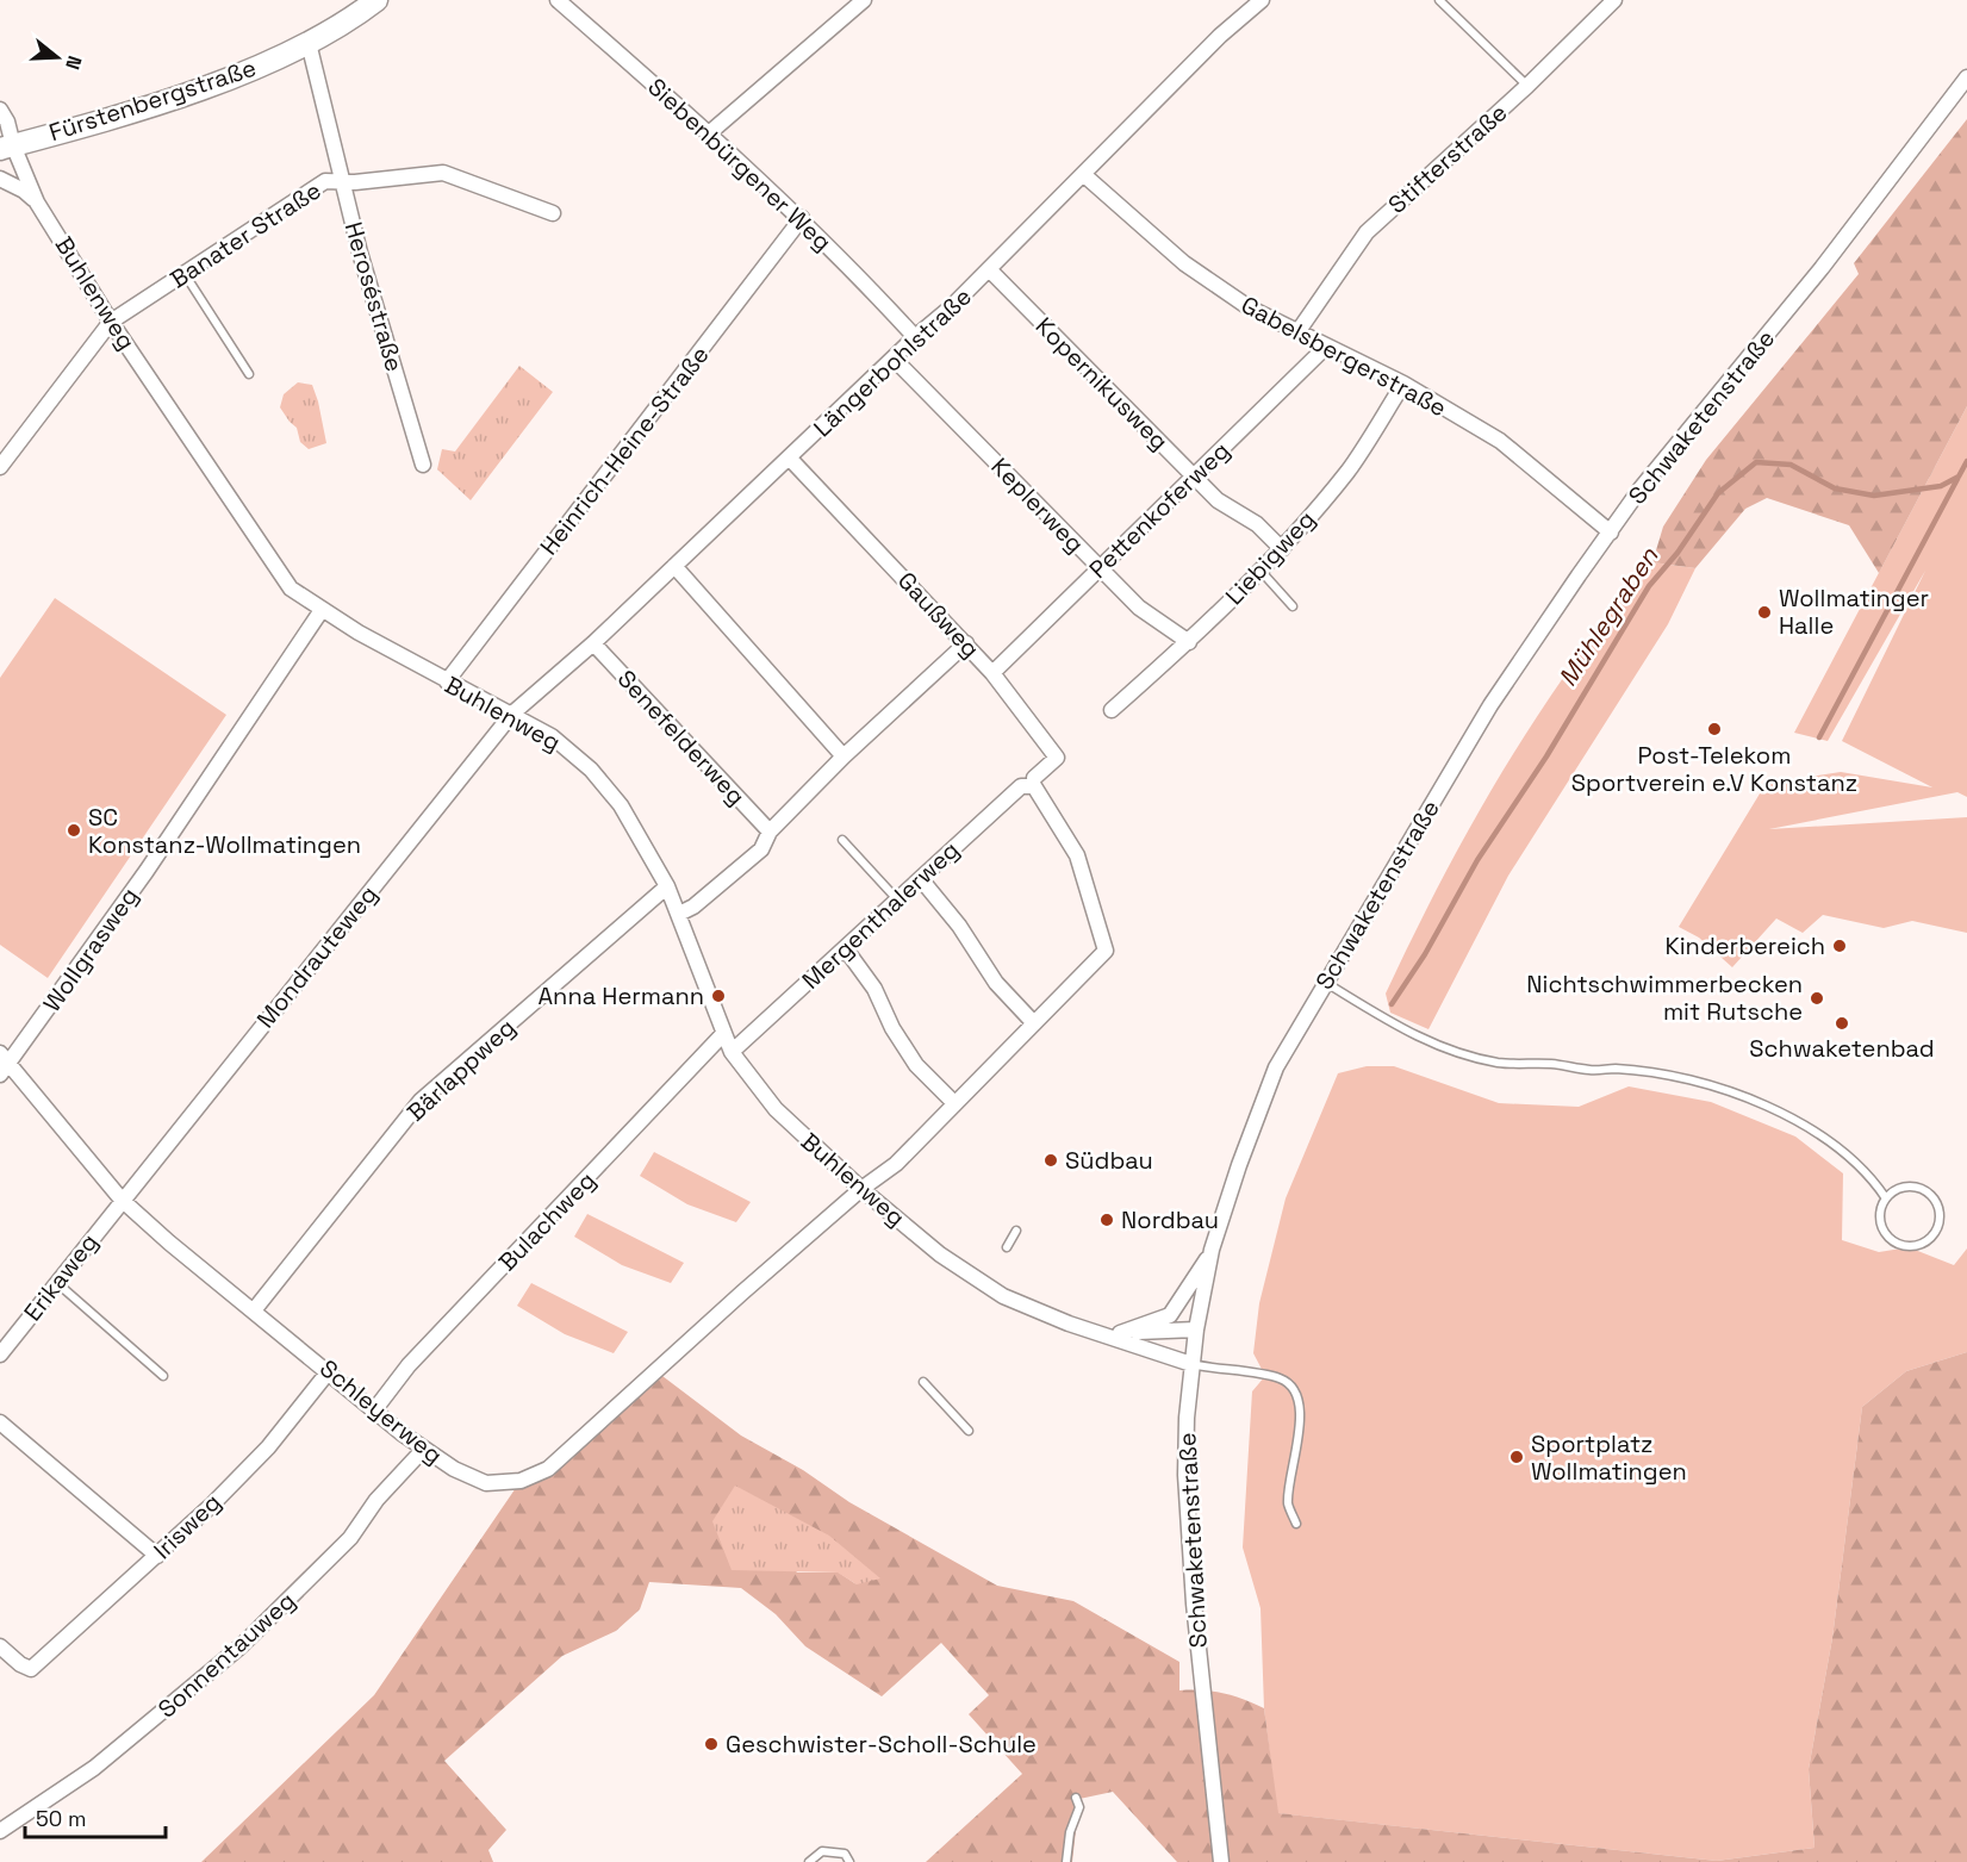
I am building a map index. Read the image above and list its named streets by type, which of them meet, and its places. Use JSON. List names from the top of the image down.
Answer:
{
  "streets": {
    "main road": ["Fürstenbergstraße"],
    "street": [
      "Stifterstraße",
      "Siebenbürgener Weg",
      "Banater Straße",
      "Buhlenweg",
      "Heroséstraße",
      "Gabelsbergerstraße",
      "Längerbohlstraße",
      "Kopernikusweg",
      "Schwaketenstraße",
      "Heinrich-Heine-Straße",
      "Keplerweg",
      "Pettenkoferweg",
      "Liebigweg",
      "Gaußweg",
      "Senefelderweg",
      "Mergenthalerweg",
      "Wollgrasweg",
      "Mondrauteweg",
      "Bärlappweg",
      "Bulachweg",
      "Erikaweg",
      "Schleyerweg",
      "Irisweg",
      "Sonnentauweg"
    ]
  },
  "crossings": [
    ["Fürstenbergstraße", "Buhlenweg"],
    ["Fürstenbergstraße", "Heroséstraße"],
    ["Stifterstraße", "Gabelsbergerstraße"],
    ["Siebenbürgener Weg", "Längerbohlstraße"],
    ["Siebenbürgener Weg", "Heinrich-Heine-Straße"],
    ["Banater Straße", "Buhlenweg"],
    ["Banater Straße", "Heroséstraße"],
    ["Buhlenweg", "Längerbohlstraße"],
    ["Buhlenweg", "Schwaketenstraße"],
    ["Buhlenweg", "Heinrich-Heine-Straße"],
    ["Buhlenweg", "Mergenthalerweg"],
    ["Buhlenweg", "Wollgrasweg"],
    ["Buhlenweg", "Mondrauteweg"],
    ["Buhlenweg", "Bärlappweg"],
    ["Buhlenweg", "Bulachweg"],
    ["Buhlenweg", "Schleyerweg"],
    ["Gabelsbergerstraße", "Längerbohlstraße"],
    ["Gabelsbergerstraße", "Schwaketenstraße"],
    ["Gabelsbergerstraße", "Pettenkoferweg"],
    ["Gabelsbergerstraße", "Liebigweg"],
    ["Längerbohlstraße", "Kopernikusweg"],
    ["Längerbohlstraße", "Keplerweg"],
    ["Längerbohlstraße", "Gaußweg"],
    ["Längerbohlstraße", "Senefelderweg"],
    ["Längerbohlstraße", "Mondrauteweg"],
    ["Kopernikusweg", "Pettenkoferweg"],
    ["Kopernikusweg", "Liebigweg"],
    ["Keplerweg", "Pettenkoferweg"],
    ["Keplerweg", "Liebigweg"],
    ["Pettenkoferweg", "Gaußweg"],
    ["Gaußweg", "Mergenthalerweg"],
    ["Gaußweg", "Schleyerweg"],
    ["Mergenthalerweg", "Schleyerweg"],
    ["Wollgrasweg", "Schleyerweg"],
    ["Mondrauteweg", "Erikaweg"],
    ["Mondrauteweg", "Schleyerweg"],
    ["Bärlappweg", "Schleyerweg"],
    ["Bulachweg", "Schleyerweg"],
    ["Erikaweg", "Schleyerweg"],
    ["Schleyerweg", "Irisweg"],
    ["Schleyerweg", "Sonnentauweg"]
  ],
  "water": ["Mühlegraben"],
  "places": [
    "Wollmatinger Halle",
    "Post-Telekom Sportverein e.V Konstanz",
    "SC Konstanz-Wollmatingen",
    "Kinderbereich",
    "Anna Hermann",
    "Nichtschwimmerbecken mit Rutsche",
    "Schwaketenbad",
    "Südbau",
    "Nordbau",
    "Sportplatz Wollmatingen",
    "Geschwister-Scholl-Schule"
  ],
  "scale_bar": "50 m",
  "north": "right"
}
